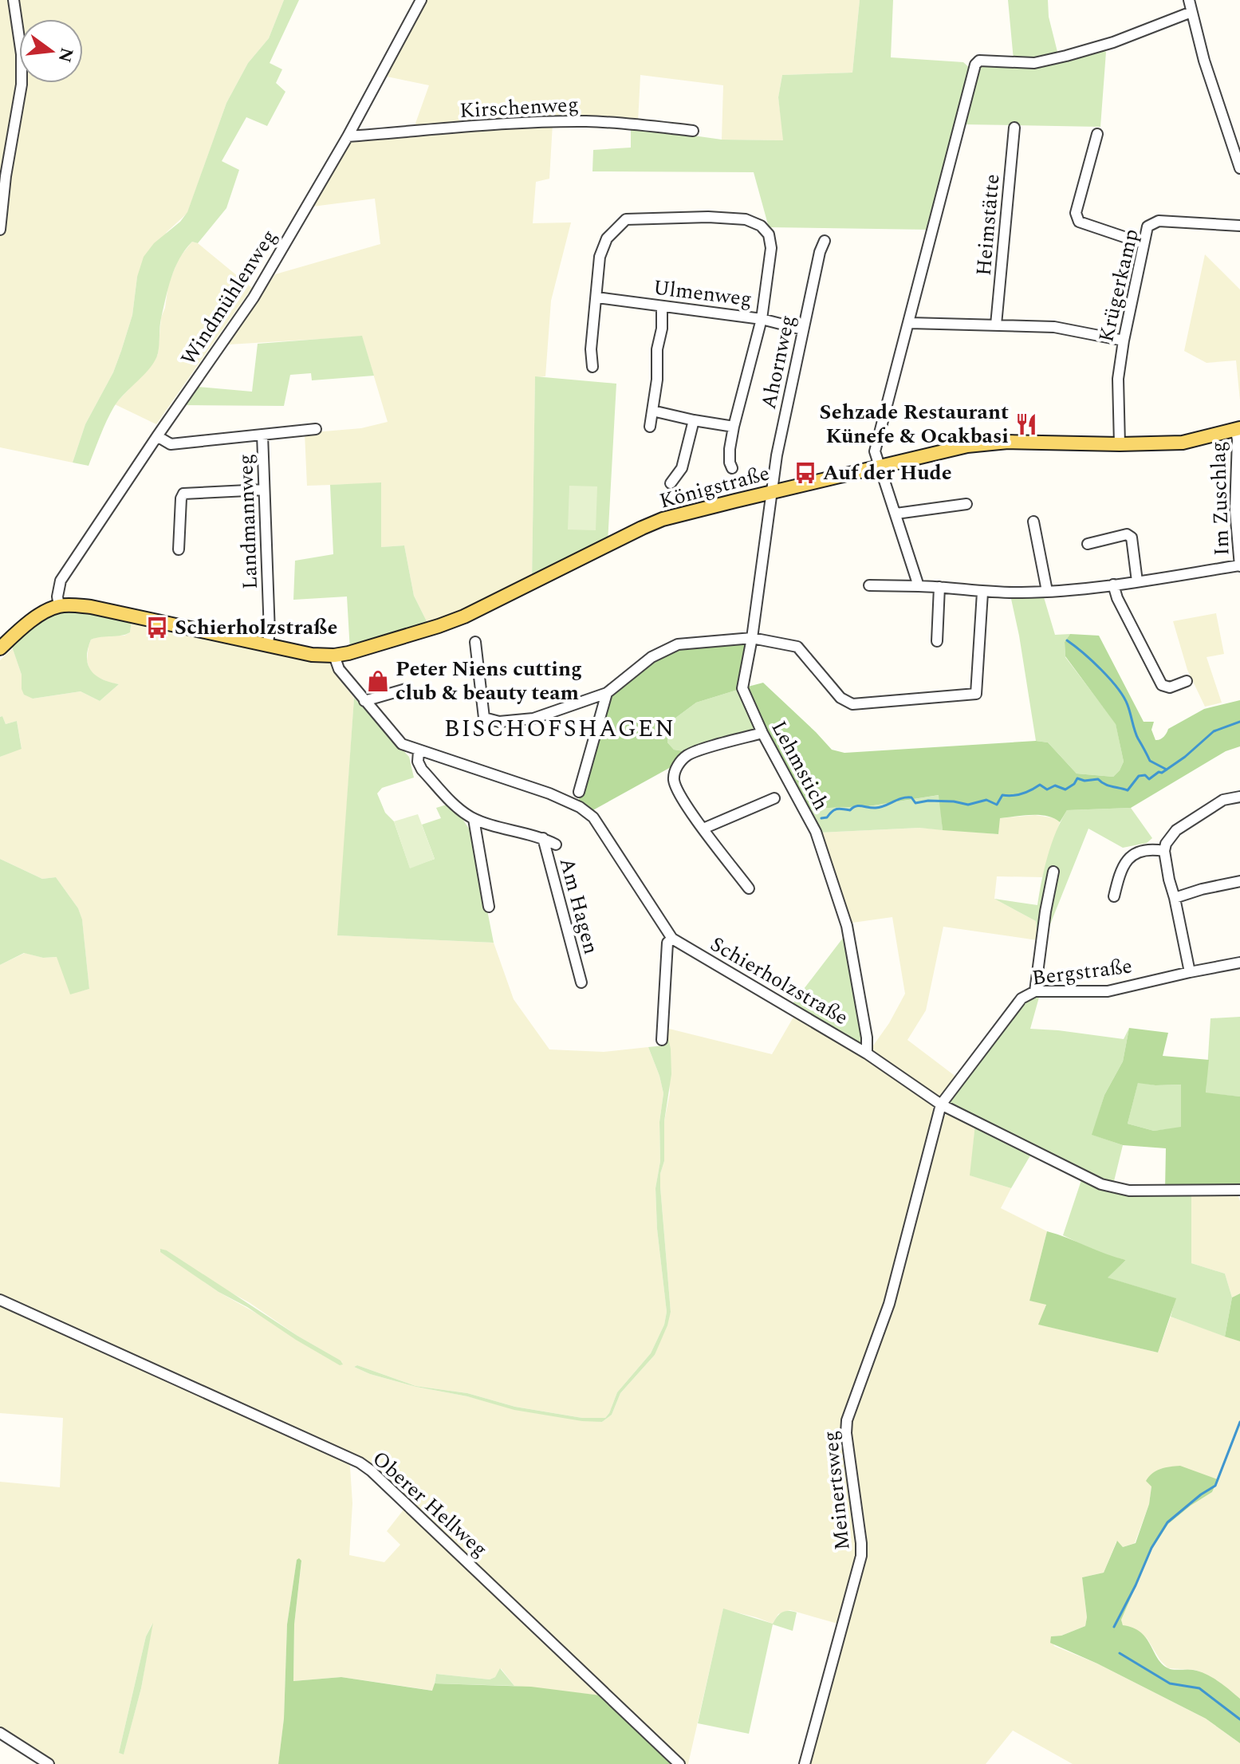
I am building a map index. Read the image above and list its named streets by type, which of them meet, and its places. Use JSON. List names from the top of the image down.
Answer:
{
  "streets": {
    "main road": ["Königstraße"],
    "street": [
      "Kirschenweg",
      "Heimstätte",
      "Krügerkamp",
      "Ulmenweg",
      "Windmühlenweg",
      "Ahornweg",
      "Im Zuschlag",
      "Landmannweg",
      "Lehmstich",
      "Am Hagen",
      "Bergstraße",
      "Schierholzstraße",
      "Meinertsweg",
      "Oberer Hellweg"
    ]
  },
  "crossings": [
    ["Kirschenweg", "Windmühlenweg"],
    ["Krügerkamp", "Königstraße"],
    ["Ulmenweg", "Ahornweg"],
    ["Windmühlenweg", "Königstraße"],
    ["Windmühlenweg", "Landmannweg"],
    ["Ahornweg", "Königstraße"],
    ["Ahornweg", "Lehmstich"],
    ["Königstraße", "Im Zuschlag"],
    ["Königstraße", "Landmannweg"],
    ["Königstraße", "Lehmstich"],
    ["Königstraße", "Schierholzstraße"],
    ["Lehmstich", "Schierholzstraße"],
    ["Am Hagen", "Schierholzstraße"],
    ["Bergstraße", "Schierholzstraße"],
    ["Bergstraße", "Meinertsweg"],
    ["Schierholzstraße", "Meinertsweg"]
  ],
  "districts": ["BISCHOFSHAGEN"],
  "places": {
    "restaurant": ["Sehzade Restaurant Künefe & Ocakbasi"],
    "bus stop": ["Auf der Hude", "Schierholzstraße"],
    "shop": ["Peter Niens cutting club & beauty team"]
  },
  "north": "right"
}
